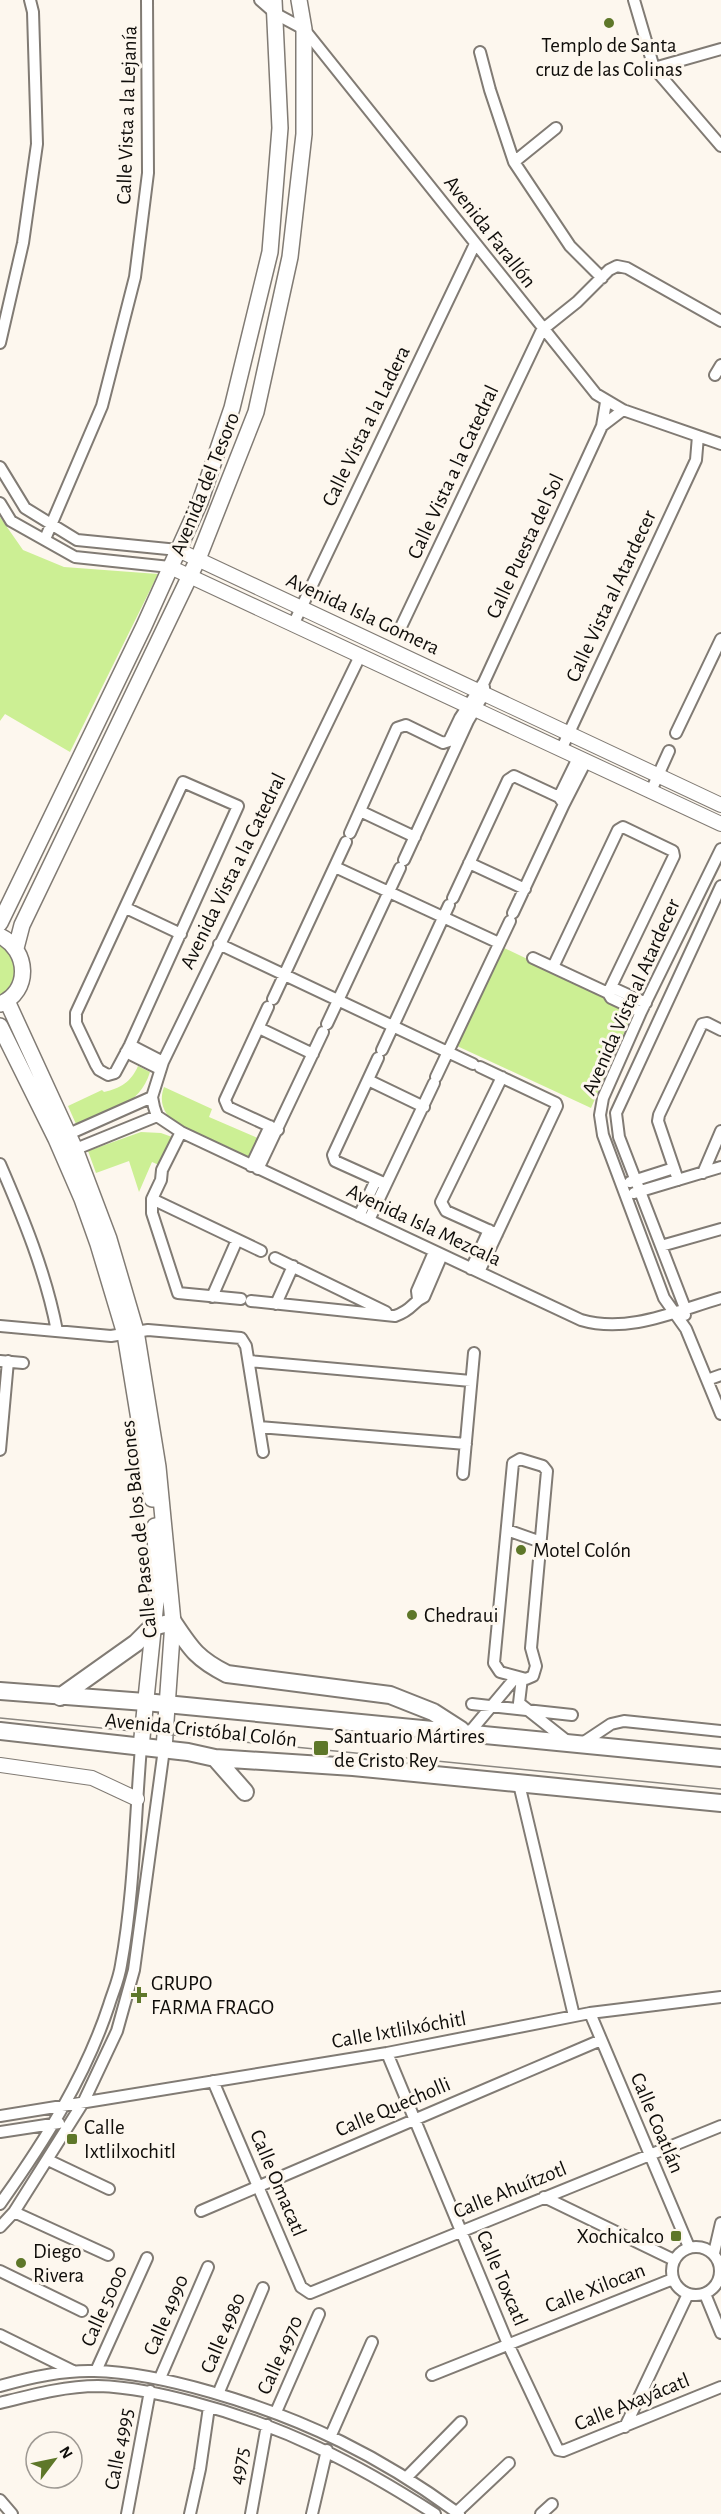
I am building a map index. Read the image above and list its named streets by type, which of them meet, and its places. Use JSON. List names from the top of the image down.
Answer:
{
  "streets": {
    "main road": ["Avenida del Tesoro", "Calle Paseo de los Balcones", "Avenida Cristóbal Colón"],
    "street": [
      "Calle Vista a la Lejanía",
      "Avenida Farallón",
      "Calle Vista a la Ladera",
      "Calle Vista a la Catedral",
      "Calle Puesta del Sol",
      "Calle Vista al Atardecer",
      "Avenida Isla Gomera",
      "Avenida Vista a la Catedral",
      "Avenida Vista al Atardecer",
      "Avenida Isla Mezcala",
      "Calle Ixtlilxóchitl",
      "Calle Quecholli",
      "Calle Coatlán",
      "Calle Omacatl",
      "Calle Ahuítzotl",
      "Calle Toxcatl",
      "Calle Xilocan",
      "Calle 5000",
      "Calle 4990",
      "Calle 4980",
      "Calle 4970",
      "Calle Axayácatl",
      "Calle 4995",
      "4975"
    ]
  },
  "crossings": [
    ["Calle Vista a la Lejanía", "Avenida Isla Gomera"],
    ["Avenida Farallón", "Calle Vista a la Ladera"],
    ["Avenida Farallón", "Calle Vista a la Catedral"],
    ["Avenida Farallón", "Avenida del Tesoro"],
    ["Avenida Farallón", "Calle Puesta del Sol"],
    ["Avenida Farallón", "Calle Vista al Atardecer"],
    ["Calle Vista a la Ladera", "Avenida Isla Gomera"],
    ["Avenida del Tesoro", "Avenida Isla Gomera"],
    ["Calle Puesta del Sol", "Avenida Isla Gomera"],
    ["Calle Vista al Atardecer", "Avenida Isla Gomera"],
    ["Avenida Isla Gomera", "Avenida Vista a la Catedral"],
    ["Avenida Vista a la Catedral", "Avenida Isla Mezcala"],
    ["Avenida Vista al Atardecer", "Avenida Isla Mezcala"],
    ["Calle Paseo de los Balcones", "Avenida Cristóbal Colón"],
    ["Calle Paseo de los Balcones", "Calle Ixtlilxóchitl"],
    ["Calle Ixtlilxóchitl", "Calle Coatlán"],
    ["Calle Ixtlilxóchitl", "Calle Omacatl"],
    ["Calle Ixtlilxóchitl", "Calle Toxcatl"],
    ["Calle Quecholli", "Calle Coatlán"],
    ["Calle Quecholli", "Calle Omacatl"],
    ["Calle Quecholli", "Calle Toxcatl"],
    ["Calle Coatlán", "Calle Ahuítzotl"],
    ["Calle Coatlán", "Calle Xilocan"],
    ["Calle Omacatl", "Calle Ahuítzotl"],
    ["Calle Ahuítzotl", "Calle Toxcatl"],
    ["Calle Toxcatl", "Calle Xilocan"],
    ["Calle Toxcatl", "Calle Axayácatl"]
  ],
  "places": {
    "other": [
      "Templo de Santa cruz de las Colinas",
      "Motel Colón",
      "Chedraui",
      "Diego Rivera"
    ],
    "transit": ["Santuario Mártires de Cristo Rey", "Calle Ixtlilxochitl", "Xochicalco"],
    "health": ["GRUPO FARMA FRAGO"]
  },
  "north": "top right"
}
